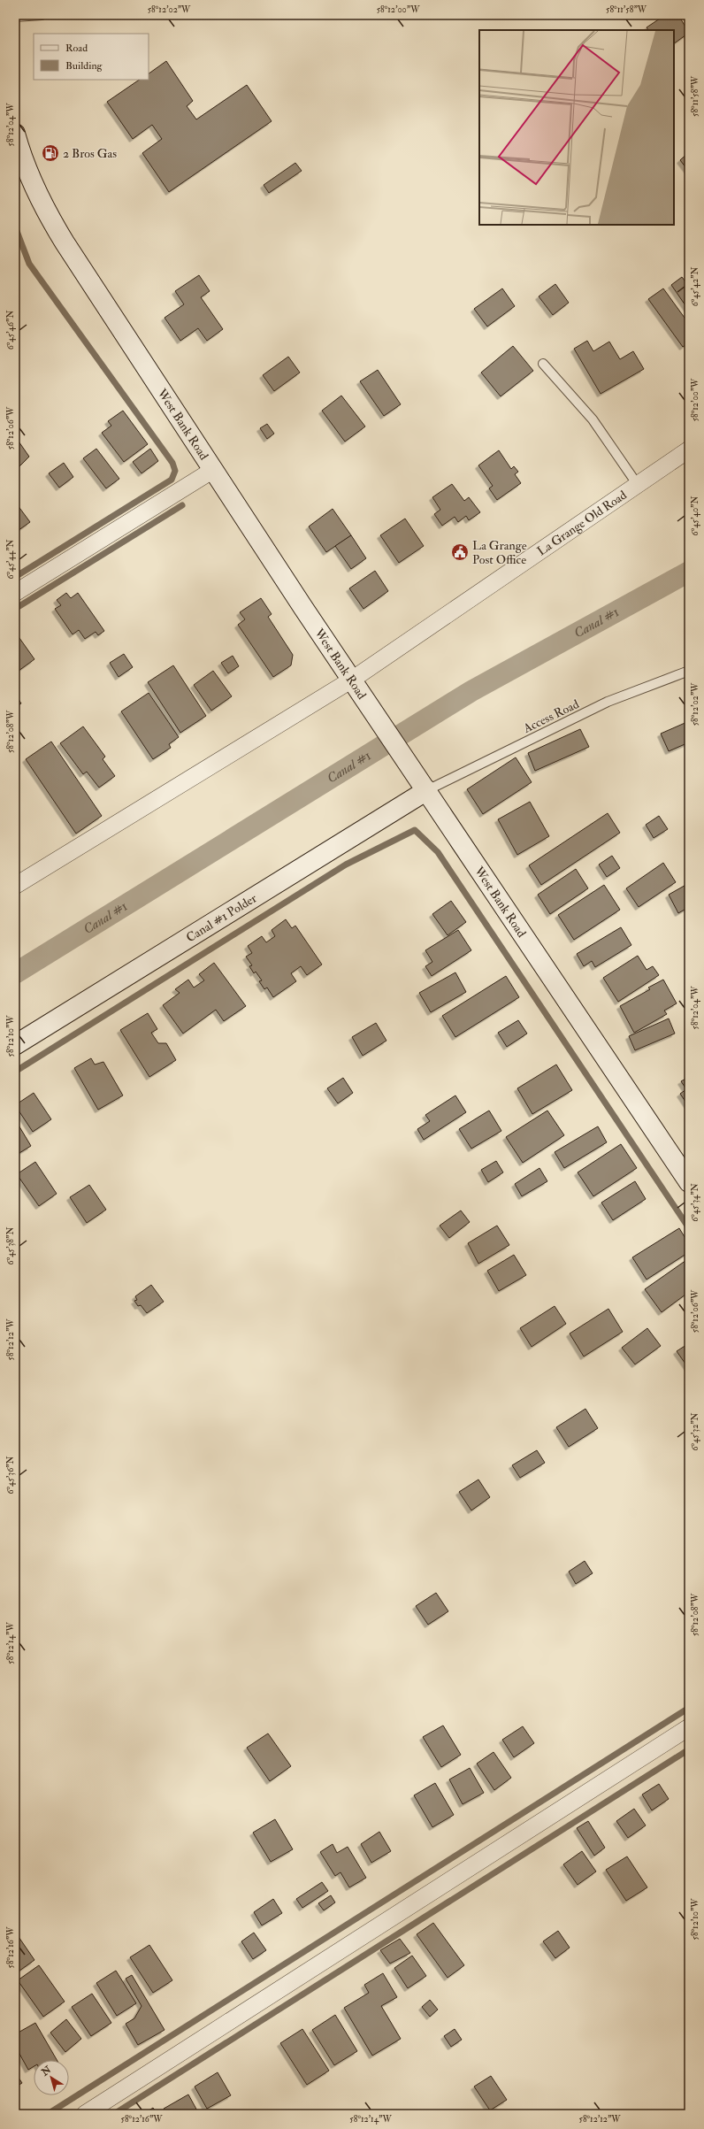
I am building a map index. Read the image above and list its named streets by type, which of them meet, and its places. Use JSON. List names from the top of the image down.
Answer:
{
  "streets": {
    "street": ["West Bank Road", "La Grange Old Road", "Canal #1 Polder"],
    "lane": ["Access Road"]
  },
  "crossings": [
    ["West Bank Road", "La Grange Old Road"],
    ["West Bank Road", "Access Road"],
    ["West Bank Road", "Canal #1 Polder"],
    ["Access Road", "Canal #1 Polder"]
  ],
  "water": ["Canal #1"],
  "places": {
    "fuel station": ["2 Bros Gas"],
    "public building": ["La Grange Post Office"]
  },
  "legend": ["Road", "Building"],
  "north": "top left",
  "coordinates": [
    "58°12'02\"W",
    "58°12'00\"W",
    "58°11'58\"W",
    "58°12'04\"W",
    "6°45'42\"N",
    "6°45'46\"N",
    "58°12'06\"W",
    "6°45'40\"N",
    "6°45'44\"N",
    "58°12'08\"W",
    "58°12'10\"W",
    "6°45'34\"N",
    "6°45'38\"N",
    "58°12'12\"W",
    "6°45'32\"N",
    "6°45'36\"N",
    "58°12'14\"W",
    "58°12'16\"W"
  ]
}
